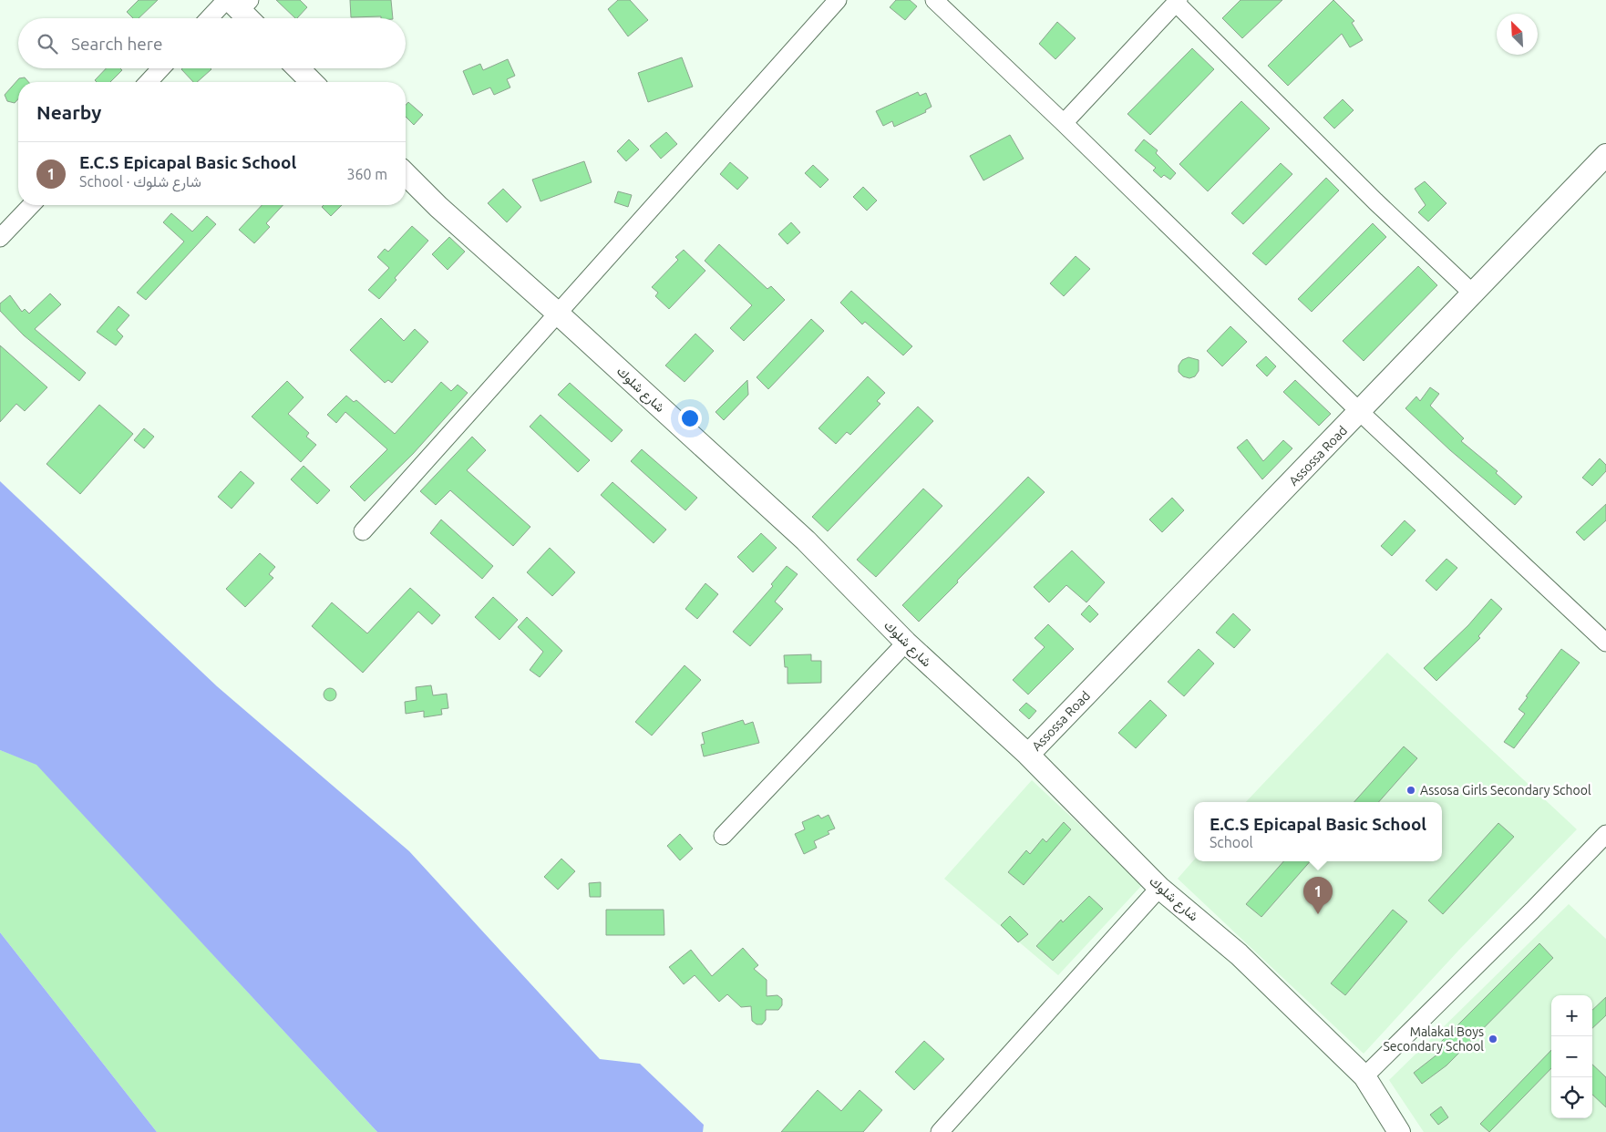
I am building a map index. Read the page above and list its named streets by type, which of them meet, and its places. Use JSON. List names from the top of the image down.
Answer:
{
  "streets": {
    "street": ["شارع شلوك", "Assossa Road"]
  },
  "crossings": [
    ["شارع شلوك", "Assossa Road"]
  ],
  "places": ["Assosa Girls Secondary School", "Malakal Boys Secondary School"],
  "north": "top left",
  "page": {
    "search": "Search here",
    "heading": "Nearby",
    "list": [
      {
        "mark": "1",
        "name": "E.C.S Epicapal Basic School",
        "note": "School · شارع شلوك",
        "value": "360 m"
      }
    ],
    "popup": ["E.C.S Epicapal Basic School", "School"],
    "pins": "1",
    "map_buttons": ["+", "−"]
  }
}
